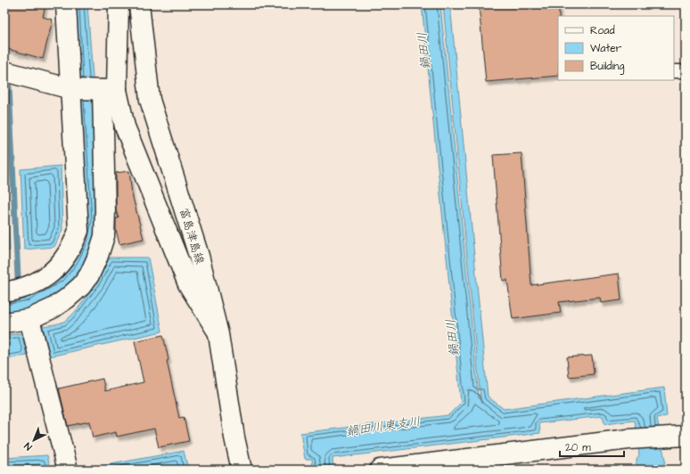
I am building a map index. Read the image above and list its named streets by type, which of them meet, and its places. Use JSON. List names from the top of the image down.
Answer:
{
  "streets": {
    "street": ["富島津島線"]
  },
  "water": ["鍋田川", "鍋田川東支川"],
  "legend": ["Road", "Water", "Building"],
  "scale_bar": "20 m",
  "north": "bottom left"
}
